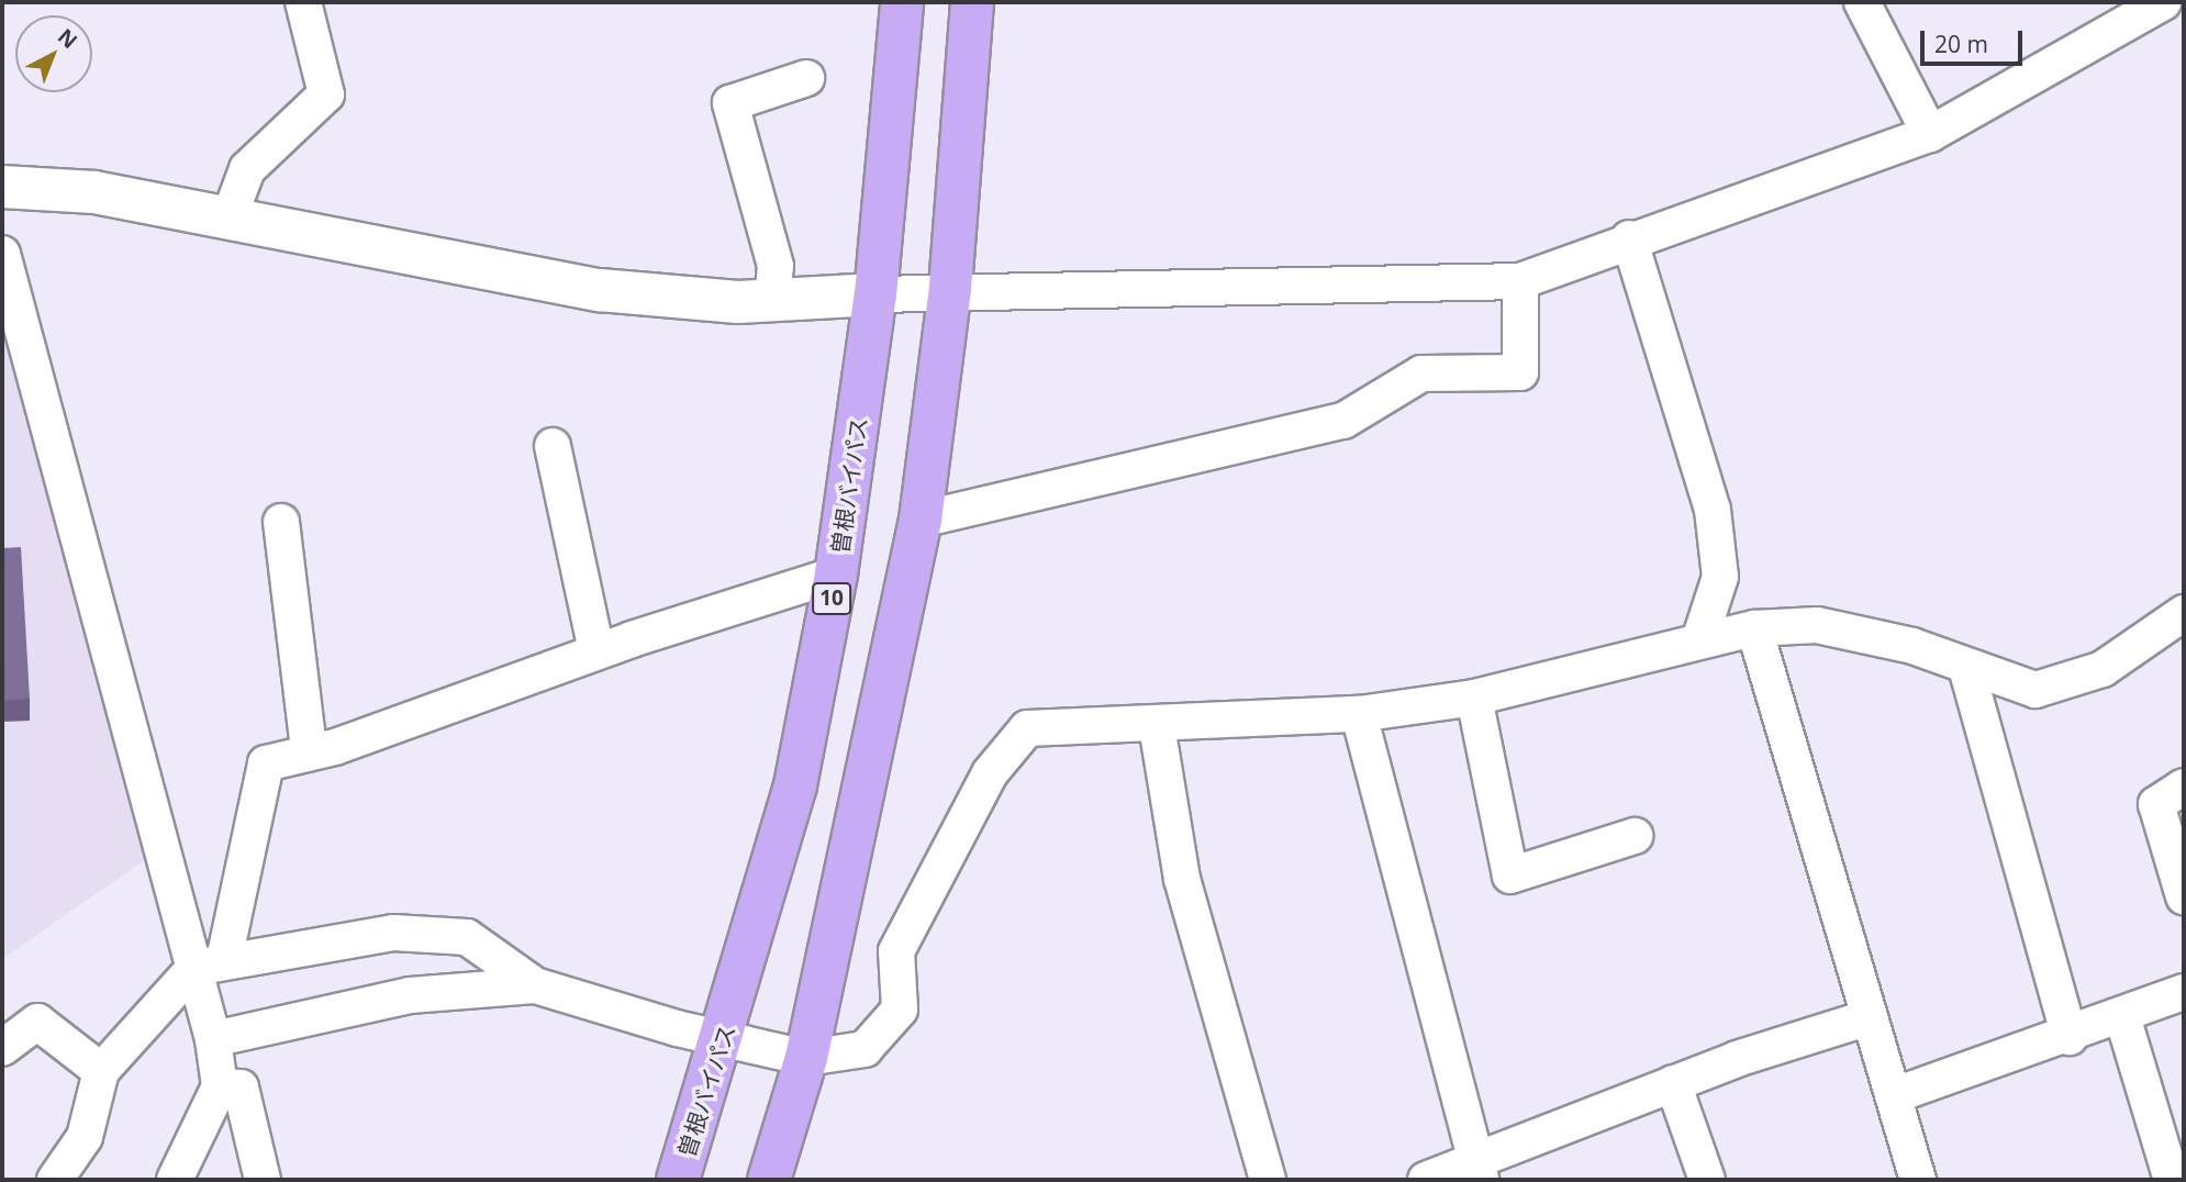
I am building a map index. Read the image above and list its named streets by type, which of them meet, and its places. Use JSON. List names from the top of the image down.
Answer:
{
  "streets": {
    "highway": ["曽根バイパス", "10"]
  },
  "scale_bar": "20 m",
  "north": "top right"
}
